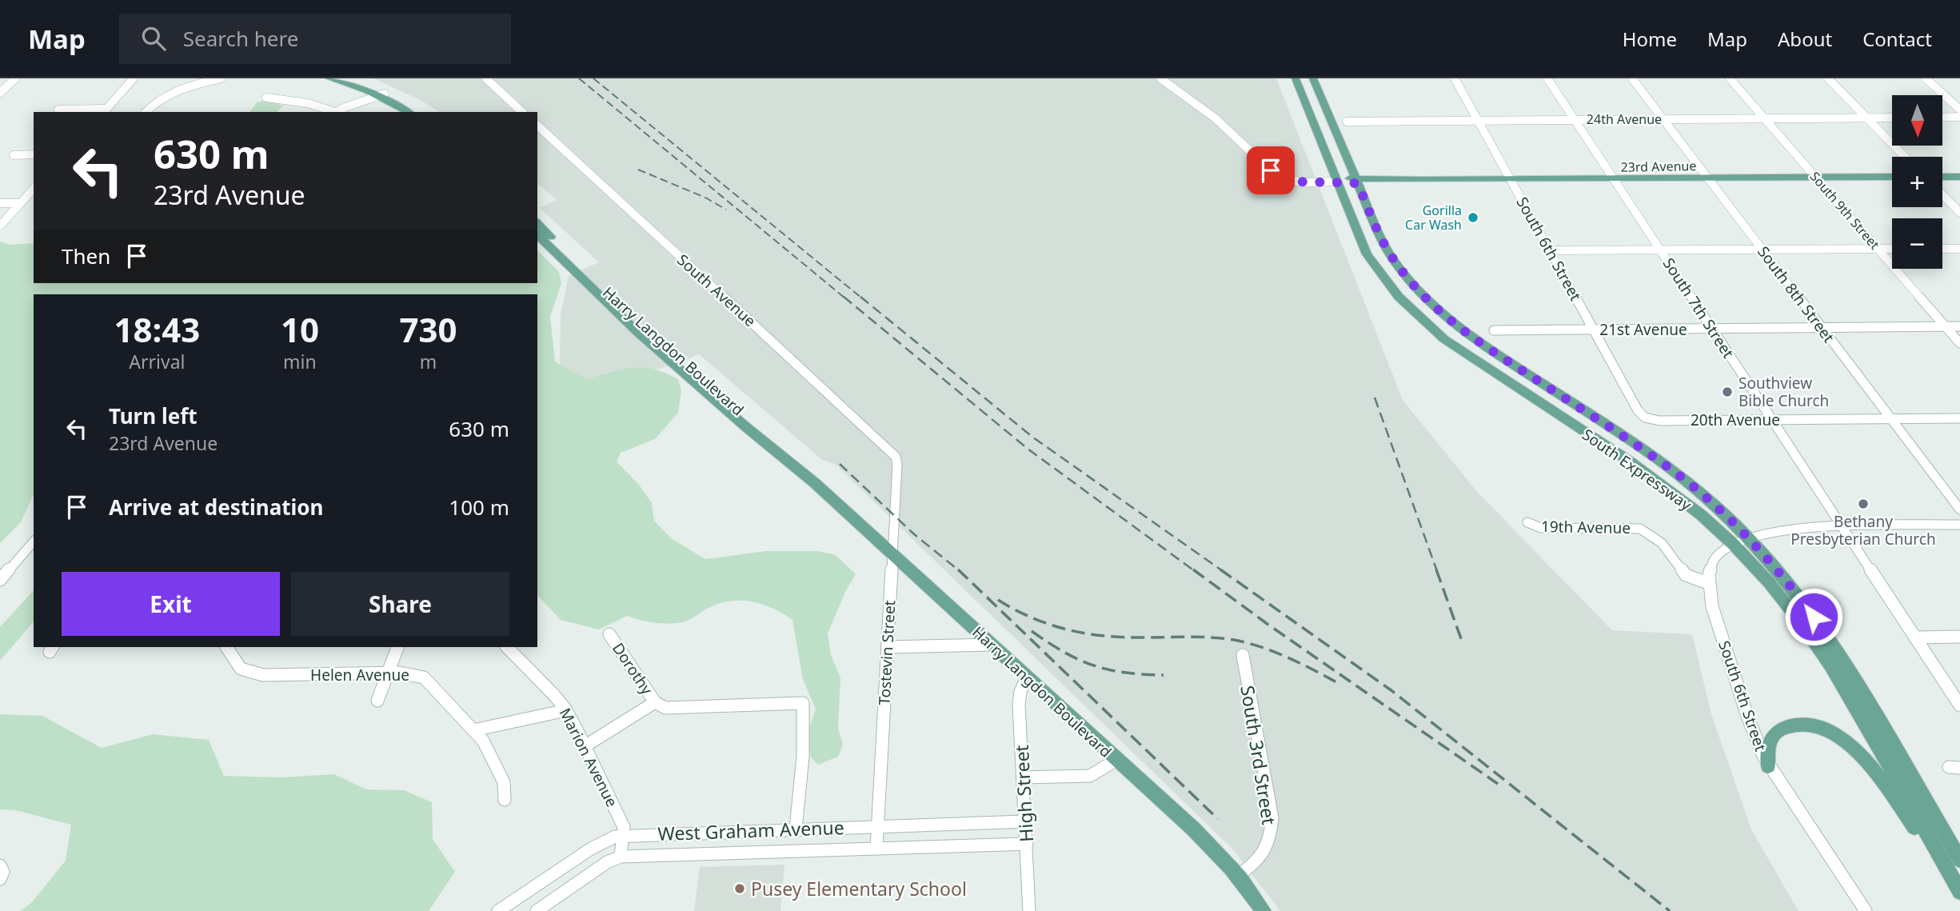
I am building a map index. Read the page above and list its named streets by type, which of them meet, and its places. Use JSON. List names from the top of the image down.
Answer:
{
  "streets": {
    "main road": ["23rd Avenue", "Harry Langdon Boulevard", "South Expressway"],
    "street": [
      "24th Avenue",
      "South 9th Street",
      "South 6th Street",
      "South Avenue",
      "South 8th Street",
      "South 7th Street",
      "21st Avenue",
      "20th Avenue",
      "19th Avenue",
      "Tostevin Street",
      "Dorothy",
      "Helen Avenue",
      "South 3rd Street",
      "Marion Avenue",
      "High Street",
      "West Graham Avenue"
    ]
  },
  "crossings": [
    ["24th Avenue", "South 9th Street"],
    ["24th Avenue", "South 6th Street"],
    ["24th Avenue", "South 8th Street"],
    ["24th Avenue", "South 7th Street"],
    ["23rd Avenue", "South 9th Street"],
    ["23rd Avenue", "South 6th Street"],
    ["23rd Avenue", "South 8th Street"],
    ["23rd Avenue", "South 7th Street"],
    ["23rd Avenue", "South Expressway"],
    ["South 9th Street", "21st Avenue"],
    ["South 6th Street", "21st Avenue"],
    ["South 6th Street", "20th Avenue"],
    ["South 6th Street", "19th Avenue"],
    ["South Avenue", "Tostevin Street"],
    ["South 8th Street", "21st Avenue"],
    ["South 8th Street", "20th Avenue"],
    ["South 7th Street", "21st Avenue"],
    ["South 7th Street", "20th Avenue"],
    ["Harry Langdon Boulevard", "Tostevin Street"],
    ["Harry Langdon Boulevard", "South 3rd Street"],
    ["Harry Langdon Boulevard", "High Street"],
    ["Tostevin Street", "West Graham Avenue"],
    ["Marion Avenue", "West Graham Avenue"],
    ["High Street", "West Graham Avenue"]
  ],
  "places": [
    "Gorilla Car Wash",
    "Southview Bible Church",
    "Bethany Presbyterian Church",
    "Pusey Elementary School"
  ],
  "north": "bottom",
  "page": {
    "header": "Map",
    "search": "Search here",
    "nav": [
      "Home",
      "Map",
      "About",
      "Contact"
    ],
    "map_buttons": ["+", "−"],
    "turn": ["630 m", "23rd Avenue"],
    "then": "Then",
    "eta": [
      "18:43",
      "Arrival",
      "10",
      "min",
      "730",
      "m"
    ],
    "list": [
      {
        "name": "Turn left",
        "note": "23rd Avenue",
        "value": "630 m"
      },
      {
        "name": "Arrive at destination",
        "value": "100 m"
      }
    ],
    "buttons": ["Exit", "Share"]
  }
}
